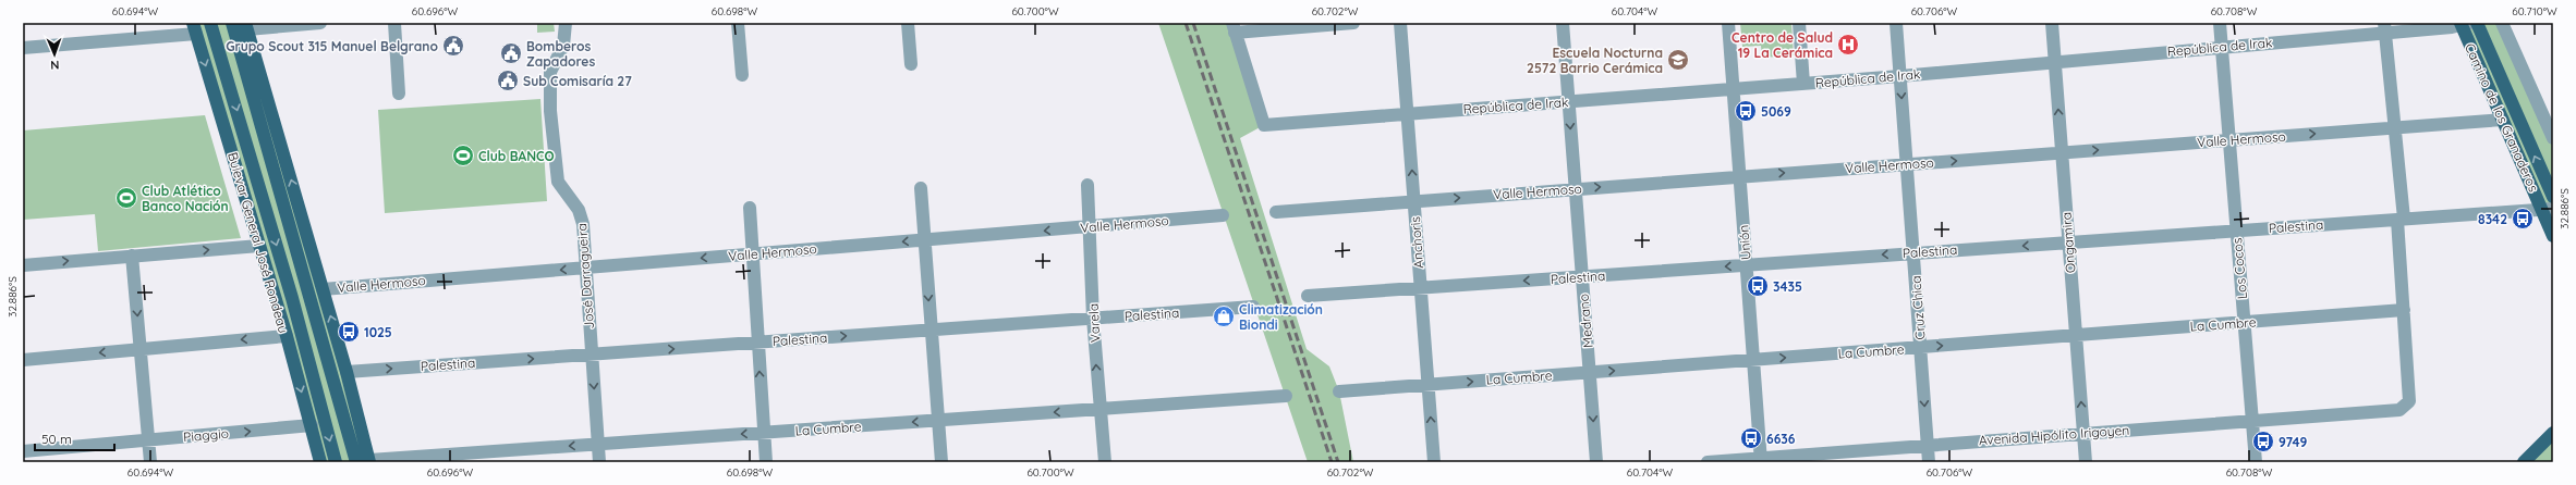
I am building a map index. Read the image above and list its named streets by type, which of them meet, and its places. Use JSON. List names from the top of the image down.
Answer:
{
  "streets": {
    "main road": ["Camino de los Granaderos", "Bulevar General José Rondeau"],
    "street": [
      "República de Irak",
      "Valle Hermoso",
      "Palestina",
      "Anchoris",
      "Unión",
      "Ongamira",
      "Los Cocos",
      "José Darragueira",
      "Cruz Chica",
      "Medrano",
      "Varela",
      "La Cumbre",
      "Piaggio",
      "Avenida Hipólito Irigoyen"
    ]
  },
  "crossings": [
    ["República de Irak", "Camino de los Granaderos"],
    ["República de Irak", "Anchoris"],
    ["República de Irak", "Unión"],
    ["República de Irak", "Ongamira"],
    ["República de Irak", "Los Cocos"],
    ["República de Irak", "Cruz Chica"],
    ["República de Irak", "Medrano"],
    ["Camino de los Granaderos", "Valle Hermoso"],
    ["Camino de los Granaderos", "Palestina"],
    ["Valle Hermoso", "Anchoris"],
    ["Valle Hermoso", "Unión"],
    ["Valle Hermoso", "Ongamira"],
    ["Valle Hermoso", "Los Cocos"],
    ["Valle Hermoso", "José Darragueira"],
    ["Valle Hermoso", "Cruz Chica"],
    ["Valle Hermoso", "Medrano"],
    ["Valle Hermoso", "Varela"],
    ["Palestina", "Anchoris"],
    ["Palestina", "Unión"],
    ["Palestina", "Ongamira"],
    ["Palestina", "Los Cocos"],
    ["Palestina", "José Darragueira"],
    ["Palestina", "Cruz Chica"],
    ["Palestina", "Medrano"],
    ["Palestina", "Varela"],
    ["Bulevar General José Rondeau", "Piaggio"],
    ["Anchoris", "La Cumbre"],
    ["Unión", "La Cumbre"],
    ["Unión", "Avenida Hipólito Irigoyen"],
    ["Ongamira", "La Cumbre"],
    ["Ongamira", "Avenida Hipólito Irigoyen"],
    ["Los Cocos", "La Cumbre"],
    ["Los Cocos", "Avenida Hipólito Irigoyen"],
    ["José Darragueira", "La Cumbre"],
    ["Cruz Chica", "La Cumbre"],
    ["Cruz Chica", "Avenida Hipólito Irigoyen"],
    ["Medrano", "La Cumbre"],
    ["Varela", "La Cumbre"],
    ["La Cumbre", "Avenida Hipólito Irigoyen"]
  ],
  "one_way": [
    "Anchoris",
    "Ongamira",
    "Cruz Chica",
    "Medrano"
  ],
  "places": {
    "hospital": ["Centro de Salud 19 La Cerámica"],
    "public building": ["Grupo Scout 315 Manuel Belgrano", "Bomberos Zapadores", "Sub Comisaría 27"],
    "school or university": ["Escuela Nocturna 2572 Barrio Cerámica"],
    "bus stop": [
      "5069",
      "8342",
      "3435",
      "1025",
      "6636",
      "9749"
    ],
    "sports": ["Club BANCO", "Club Atlético Banco Nación"],
    "shop": ["Climatización Biondi"]
  },
  "scale_bar": "50 m",
  "north": "bottom",
  "coordinates": [
    "60.694°W",
    "60.696°W",
    "60.698°W",
    "60.700°W",
    "60.702°W",
    "60.704°W",
    "60.706°W",
    "60.708°W",
    "60.710°W",
    "32.886°S"
  ]
}
